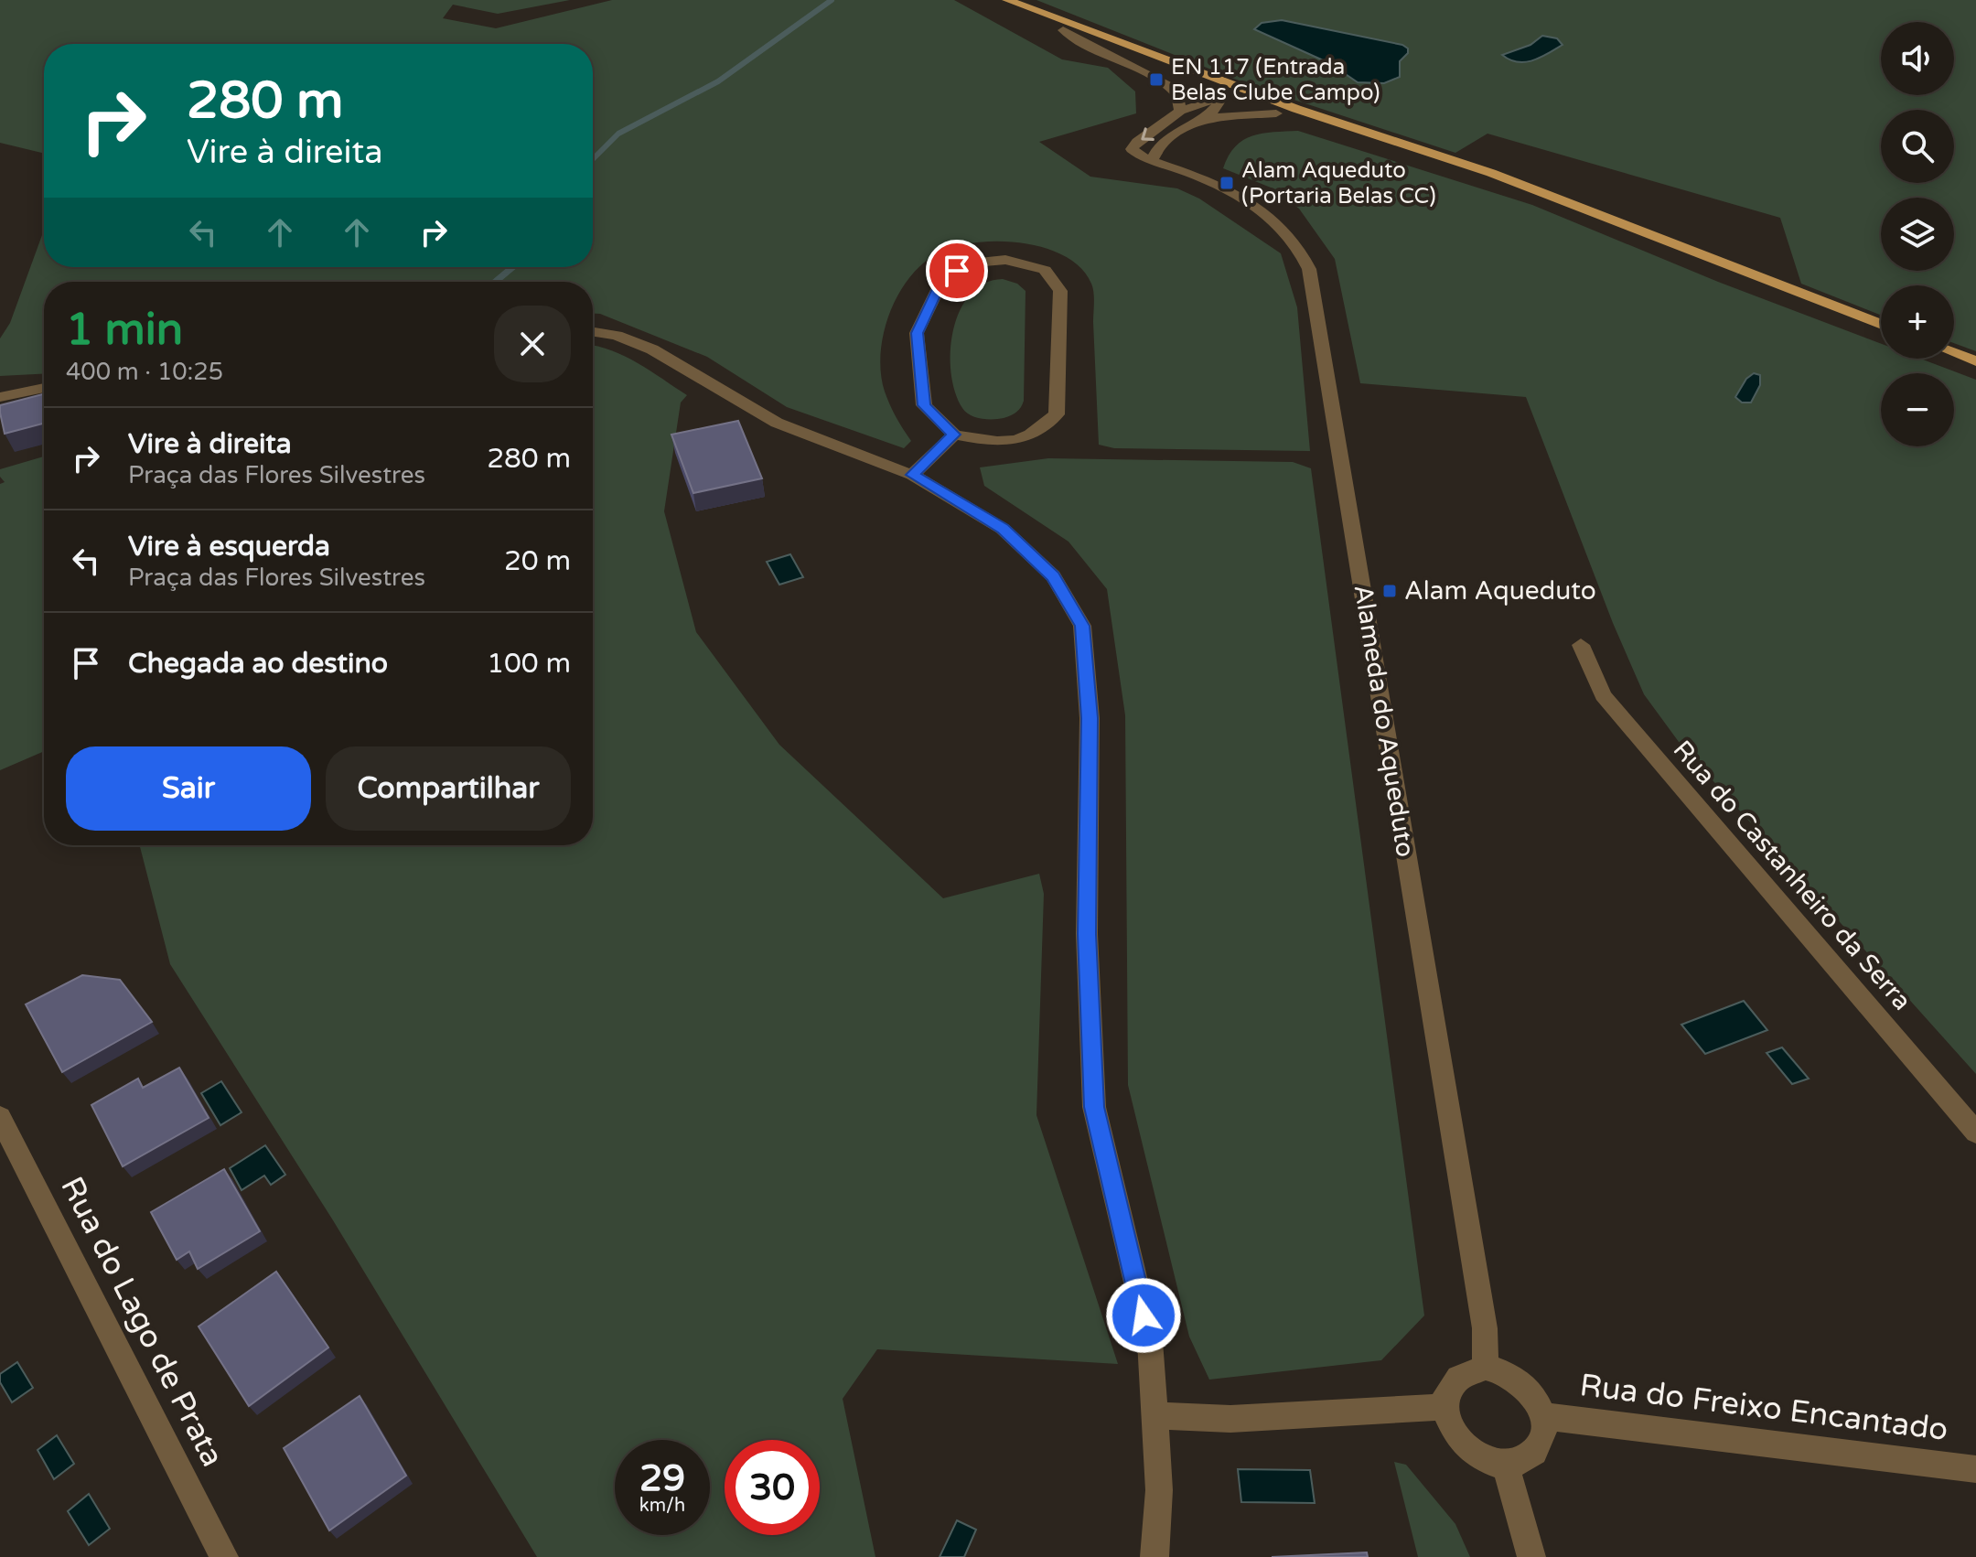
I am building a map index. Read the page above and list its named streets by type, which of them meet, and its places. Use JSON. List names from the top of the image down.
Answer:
{
  "streets": {
    "street": [
      "Alameda do Aqueduto",
      "Rua do Castanheiro da Serra",
      "Rua do Lago de Prata",
      "Rua do Freixo Encantado"
    ]
  },
  "crossings": [
    ["Alameda do Aqueduto", "Rua do Freixo Encantado"]
  ],
  "places": {
    "transit": ["EN 117 (Entrada Belas Clube Campo)", "Alam Aqueduto (Portaria Belas CC)", "Alam Aqueduto"]
  },
  "page": {
    "map_buttons": ["+", "−"],
    "turn": ["280 m", "Vire à direita"],
    "heading": ["1 min", "400 m · 10:25"],
    "list": [
      {
        "name": "Vire à direita",
        "note": "Praça das Flores Silvestres",
        "value": "280 m"
      },
      {
        "name": "Vire à esquerda",
        "note": "Praça das Flores Silvestres",
        "value": "20 m"
      },
      {
        "name": "Chegada ao destino",
        "value": "100 m"
      }
    ],
    "buttons": ["Sair", "Compartilhar"],
    "speed": "29 km/h",
    "limit": "30"
  }
}
